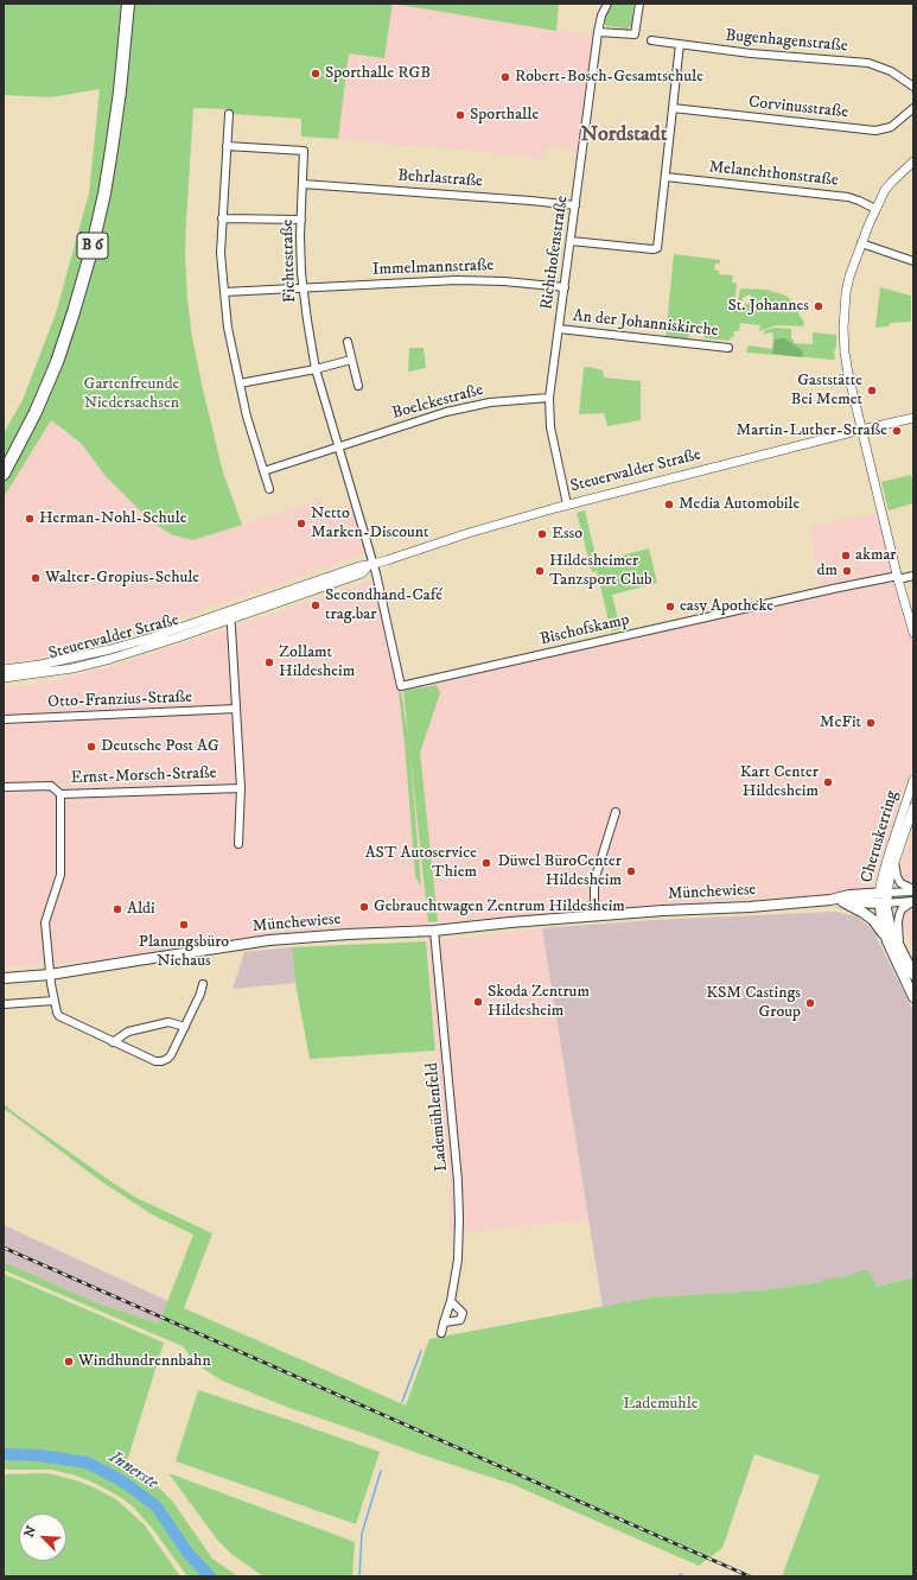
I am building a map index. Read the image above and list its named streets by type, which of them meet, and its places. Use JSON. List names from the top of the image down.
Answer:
{
  "streets": {
    "highway": ["B 6"],
    "main road": ["Münchewiese"],
    "street": [
      "Bugenhagenstraße",
      "Corvinusstraße",
      "Melanchthonstraße",
      "Behrlastraße",
      "Richthofenstraße",
      "Fichtestraße",
      "Immelmannstraße",
      "An der Johanniskirche",
      "Boelckestraße",
      "Steuerwalder Straße",
      "Bischofskamp",
      "Otto-Franzius-Straße",
      "Ernst-Morsch-Straße",
      "Cheruskerring",
      "Lademühlenfeld"
    ]
  },
  "crossings": [
    ["Behrlastraße", "Richthofenstraße"],
    ["Behrlastraße", "Fichtestraße"],
    ["Richthofenstraße", "Immelmannstraße"],
    ["Richthofenstraße", "An der Johanniskirche"],
    ["Richthofenstraße", "Boelckestraße"],
    ["Richthofenstraße", "Steuerwalder Straße"],
    ["Fichtestraße", "Immelmannstraße"],
    ["Fichtestraße", "Boelckestraße"],
    ["Fichtestraße", "Steuerwalder Straße"],
    ["Fichtestraße", "Bischofskamp"],
    ["Steuerwalder Straße", "Bischofskamp"],
    ["Ernst-Morsch-Straße", "Münchewiese"],
    ["Cheruskerring", "Münchewiese"],
    ["Münchewiese", "Lademühlenfeld"]
  ],
  "districts": ["Nordstadt"],
  "water": ["Innerste"],
  "parks": ["Gartenfreunde Niedersachsen", "Lademühle"],
  "places": [
    "Sporthalle RGB",
    "Robert-Bosch-Gesamtschule",
    "Sporthalle",
    "St. Johannes",
    "Gaststätte Bei Memet",
    "Martin-Luther-Straße",
    "Media Automobile",
    "Herman-Nohl-Schule",
    "Netto Marken-Discount",
    "Esso",
    "akmar",
    "Hildesheimer Tanzsport Club",
    "dm",
    "Walter-Gropius-Schule",
    "Secondhand-Café trag.bar",
    "easy Apotheke",
    "Zollamt Hildesheim",
    "McFit",
    "Deutsche Post AG",
    "Kart Center Hildesheim",
    "AST Autoservice Thiem",
    "Düwel BüroCenter Hildesheim",
    "Gebrauchtwagen Zentrum Hildesheim",
    "Aldi",
    "Planungsbüro Niehaus",
    "Skoda Zentrum Hildesheim",
    "KSM Castings Group",
    "Windhundrennbahn"
  ],
  "north": "top left"
}
